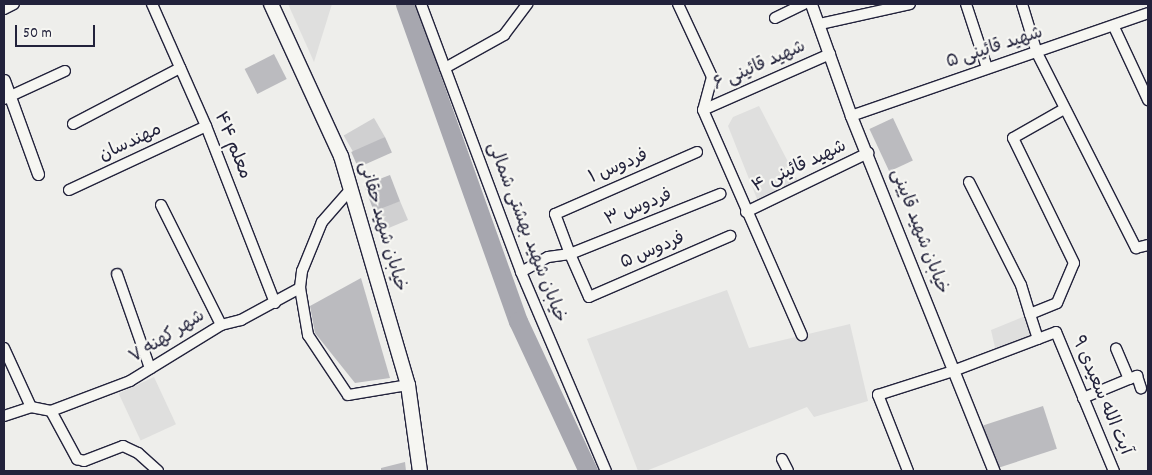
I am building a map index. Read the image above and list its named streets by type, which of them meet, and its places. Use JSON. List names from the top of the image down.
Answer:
{
  "streets": {
    "main road": ["خیابان شهید حقانی"],
    "street": [
      "شهید قائینی ۵",
      "شهید قائینی ۶",
      "مهندسان",
      "معلم ۴۴",
      "فردوس ۱",
      "شهید قائینی ۴",
      "فردوس ۳",
      "خیابان شهید قایینی",
      "خیابان شهید بهشتی شمالی",
      "فردوس ۵",
      "شهر کهنه ۷",
      "آیت الله سعیدی ۹"
    ]
  },
  "crossings": [
    ["شهید قائینی ۵", "خیابان شهید قایینی"],
    ["شهید قائینی ۶", "خیابان شهید قایینی"],
    ["مهندسان", "معلم ۴۴"],
    ["معلم ۴۴", "شهر کهنه ۷"],
    ["فردوس ۱", "فردوس ۳"],
    ["فردوس ۱", "فردوس ۵"],
    ["شهید قائینی ۴", "خیابان شهید قایینی"],
    ["فردوس ۳", "خیابان شهید بهشتی شمالی"],
    ["فردوس ۳", "فردوس ۵"]
  ],
  "scale_bar": "50 m"
}
